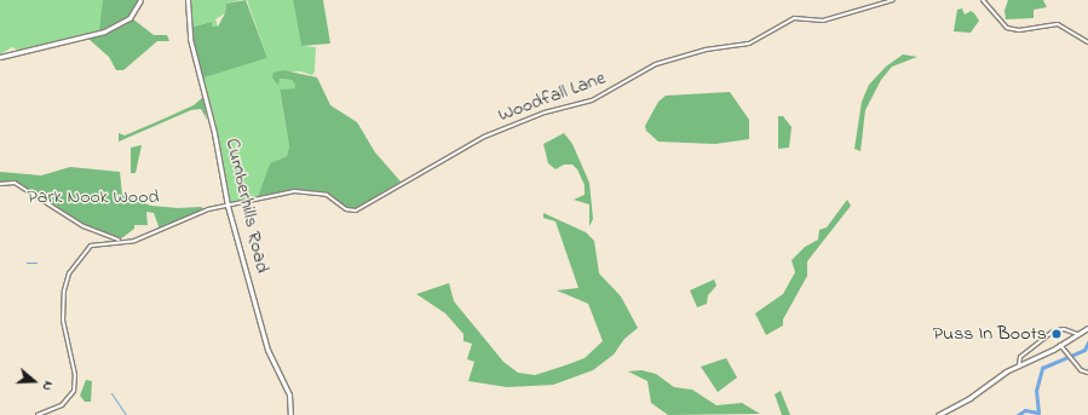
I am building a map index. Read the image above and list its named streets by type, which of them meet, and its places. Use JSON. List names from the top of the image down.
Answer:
{
  "streets": {
    "street": ["Woodfall Lane", "Cumberhills Road"]
  },
  "crossings": [
    ["Woodfall Lane", "Cumberhills Road"]
  ],
  "parks": ["Park Nook Wood"],
  "places": ["Puss In Boots"],
  "north": "right"
}
